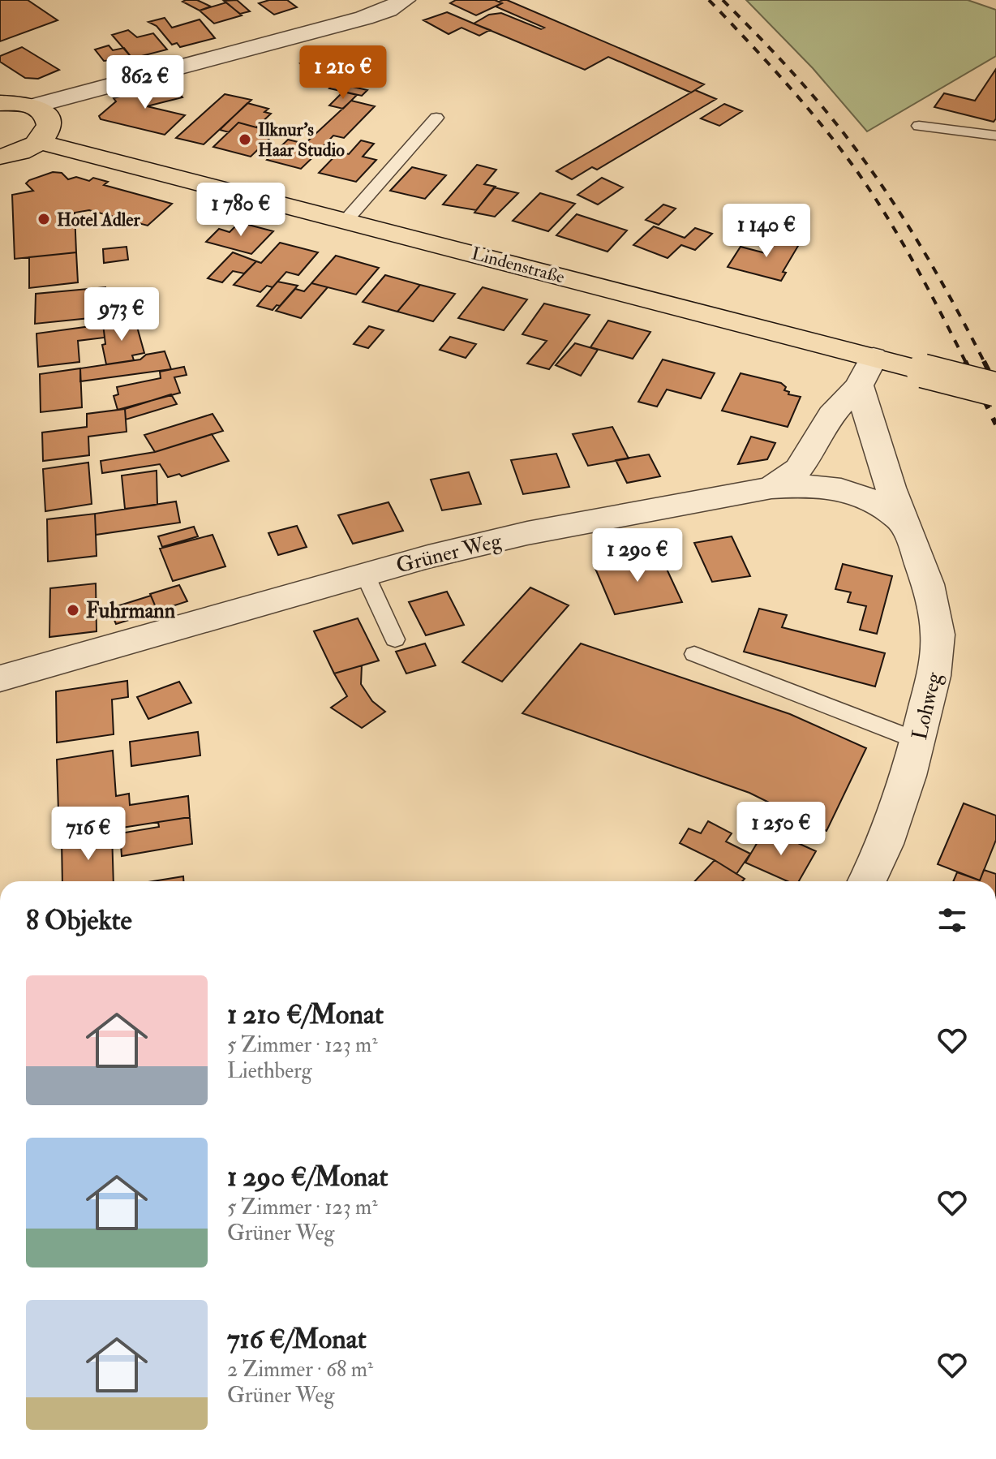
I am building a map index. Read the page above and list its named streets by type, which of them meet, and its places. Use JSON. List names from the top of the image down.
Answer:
{
  "streets": {
    "main road": ["Lindenstraße"],
    "street": ["Grüner Weg", "Lohweg"]
  },
  "crossings": [
    ["Lindenstraße", "Grüner Weg"],
    ["Lindenstraße", "Lohweg"],
    ["Grüner Weg", "Lohweg"]
  ],
  "places": ["Ilknur's Haar Studio", "Hotel Adler", "Fuhrmann"],
  "page": {
    "price": [
      "1 210 €",
      "862 €",
      "1 780 €",
      "1 140 €",
      "973 €",
      "1 290 €",
      "1 250 €",
      "716 €"
    ],
    "heading": "8 Objekte",
    "list": [
      {
        "name": "1 210 €/Monat",
        "note": "5 Zimmer · 123 m² · Liethberg"
      },
      {
        "name": "1 290 €/Monat",
        "note": "5 Zimmer · 123 m² · Grüner Weg"
      },
      {
        "name": "716 €/Monat",
        "note": "2 Zimmer · 68 m² · Grüner Weg"
      }
    ]
  }
}
